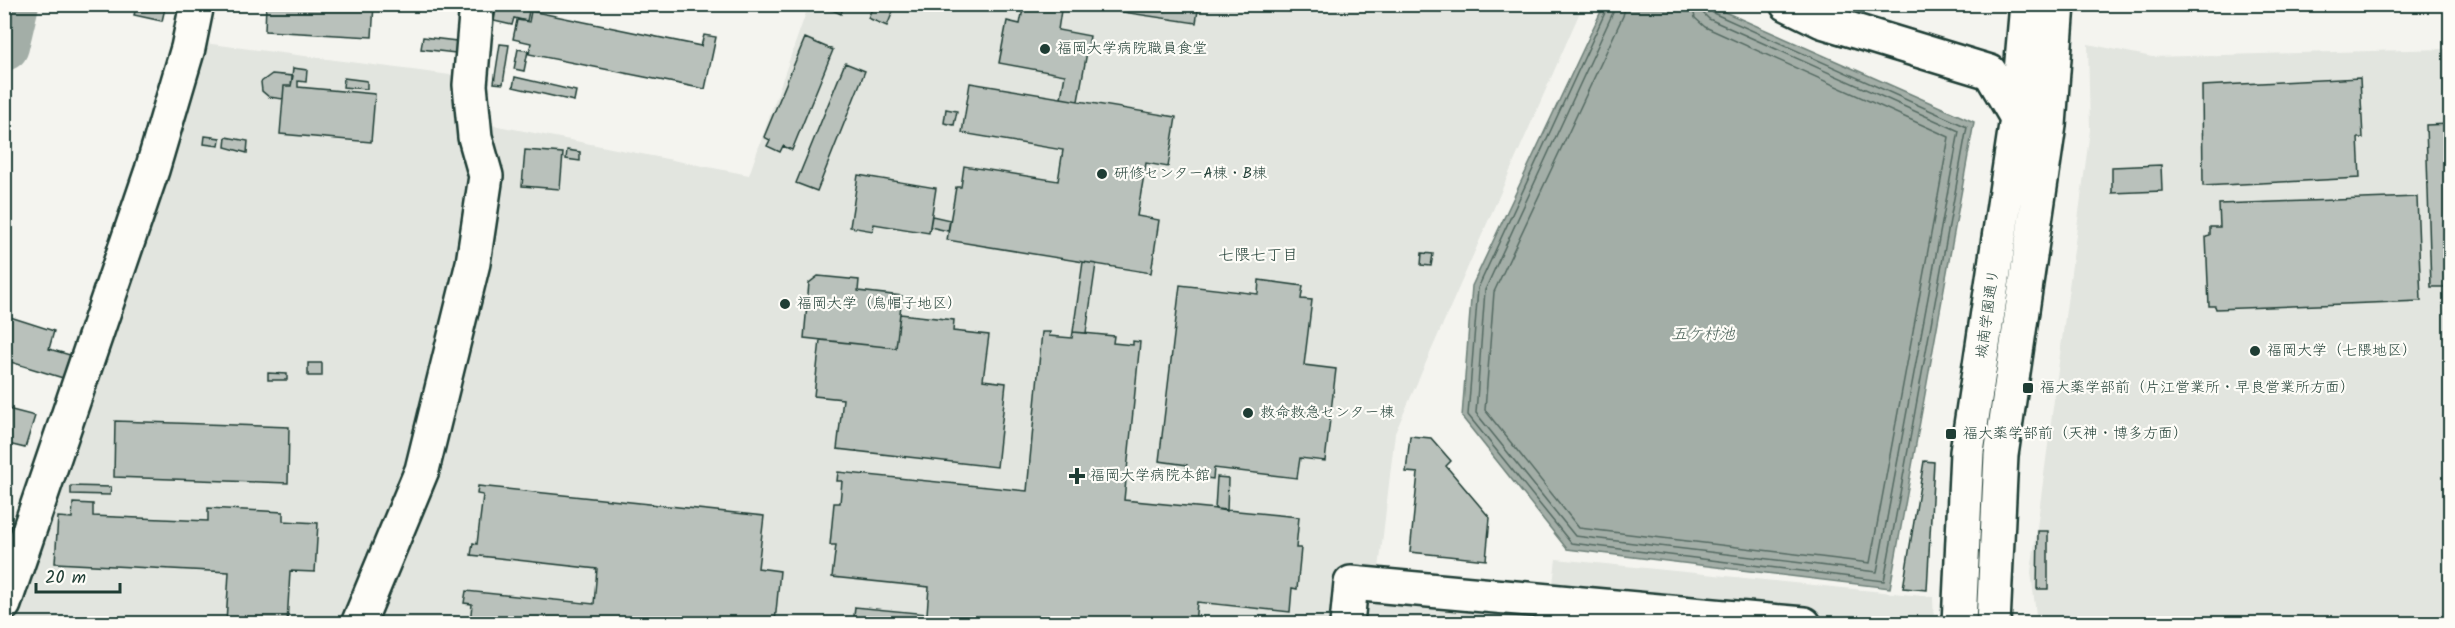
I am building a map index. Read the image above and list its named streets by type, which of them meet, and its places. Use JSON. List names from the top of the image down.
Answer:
{
  "streets": {
    "street": ["城南学園通り"]
  },
  "districts": ["七隈七丁目"],
  "water": ["五ケ村池"],
  "places": {
    "other": [
      "福岡大学病院職員食堂",
      "研修センターA棟・B棟",
      "福岡大学（烏帽子地区）",
      "福岡大学（七隈地区）",
      "救命救急センター棟"
    ],
    "transit": ["福大薬学部前（片江営業所・早良営業所方面）", "福大薬学部前（天神・博多方面）"],
    "health": ["福岡大学病院本館"]
  },
  "scale_bar": "20 m"
}
